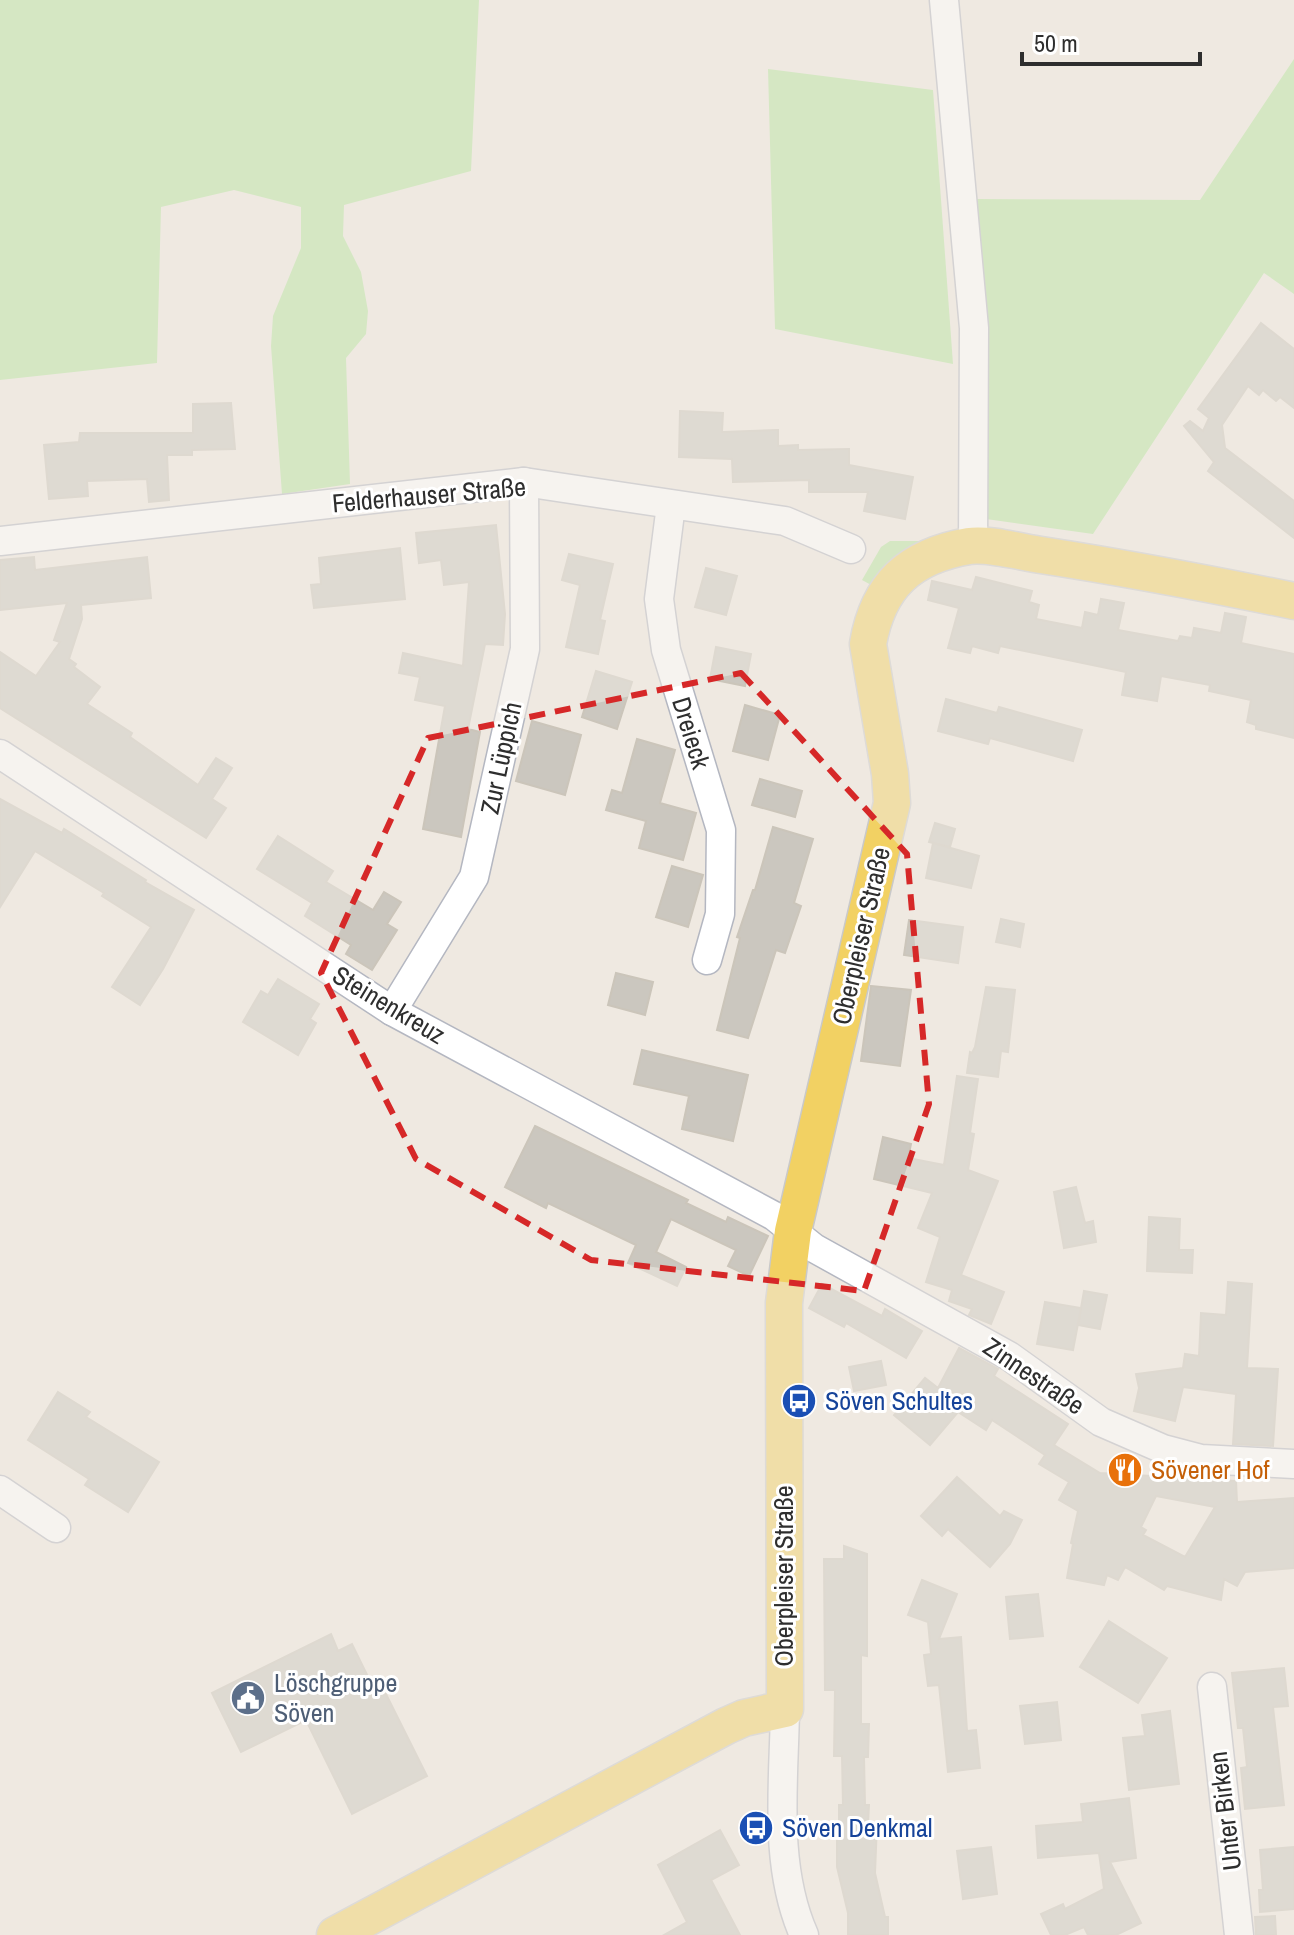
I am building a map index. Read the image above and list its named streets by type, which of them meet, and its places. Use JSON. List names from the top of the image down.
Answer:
{
  "streets": {
    "main road": ["Oberpleiser Straße"],
    "street": [
      "Felderhauser Straße",
      "Dreieck",
      "Zur Lüppich",
      "Steinenkreuz",
      "Zinnestraße",
      "Unter Birken"
    ]
  },
  "crossings": [
    ["Felderhauser Straße", "Dreieck"],
    ["Felderhauser Straße", "Zur Lüppich"],
    ["Zur Lüppich", "Steinenkreuz"],
    ["Oberpleiser Straße", "Steinenkreuz"],
    ["Oberpleiser Straße", "Zinnestraße"],
    ["Steinenkreuz", "Zinnestraße"]
  ],
  "places": {
    "bus stop": ["Söven Schultes", "Söven Denkmal"],
    "restaurant": ["Sövener Hof"],
    "public building": ["Löschgruppe Söven"]
  },
  "scale_bar": "50 m"
}
